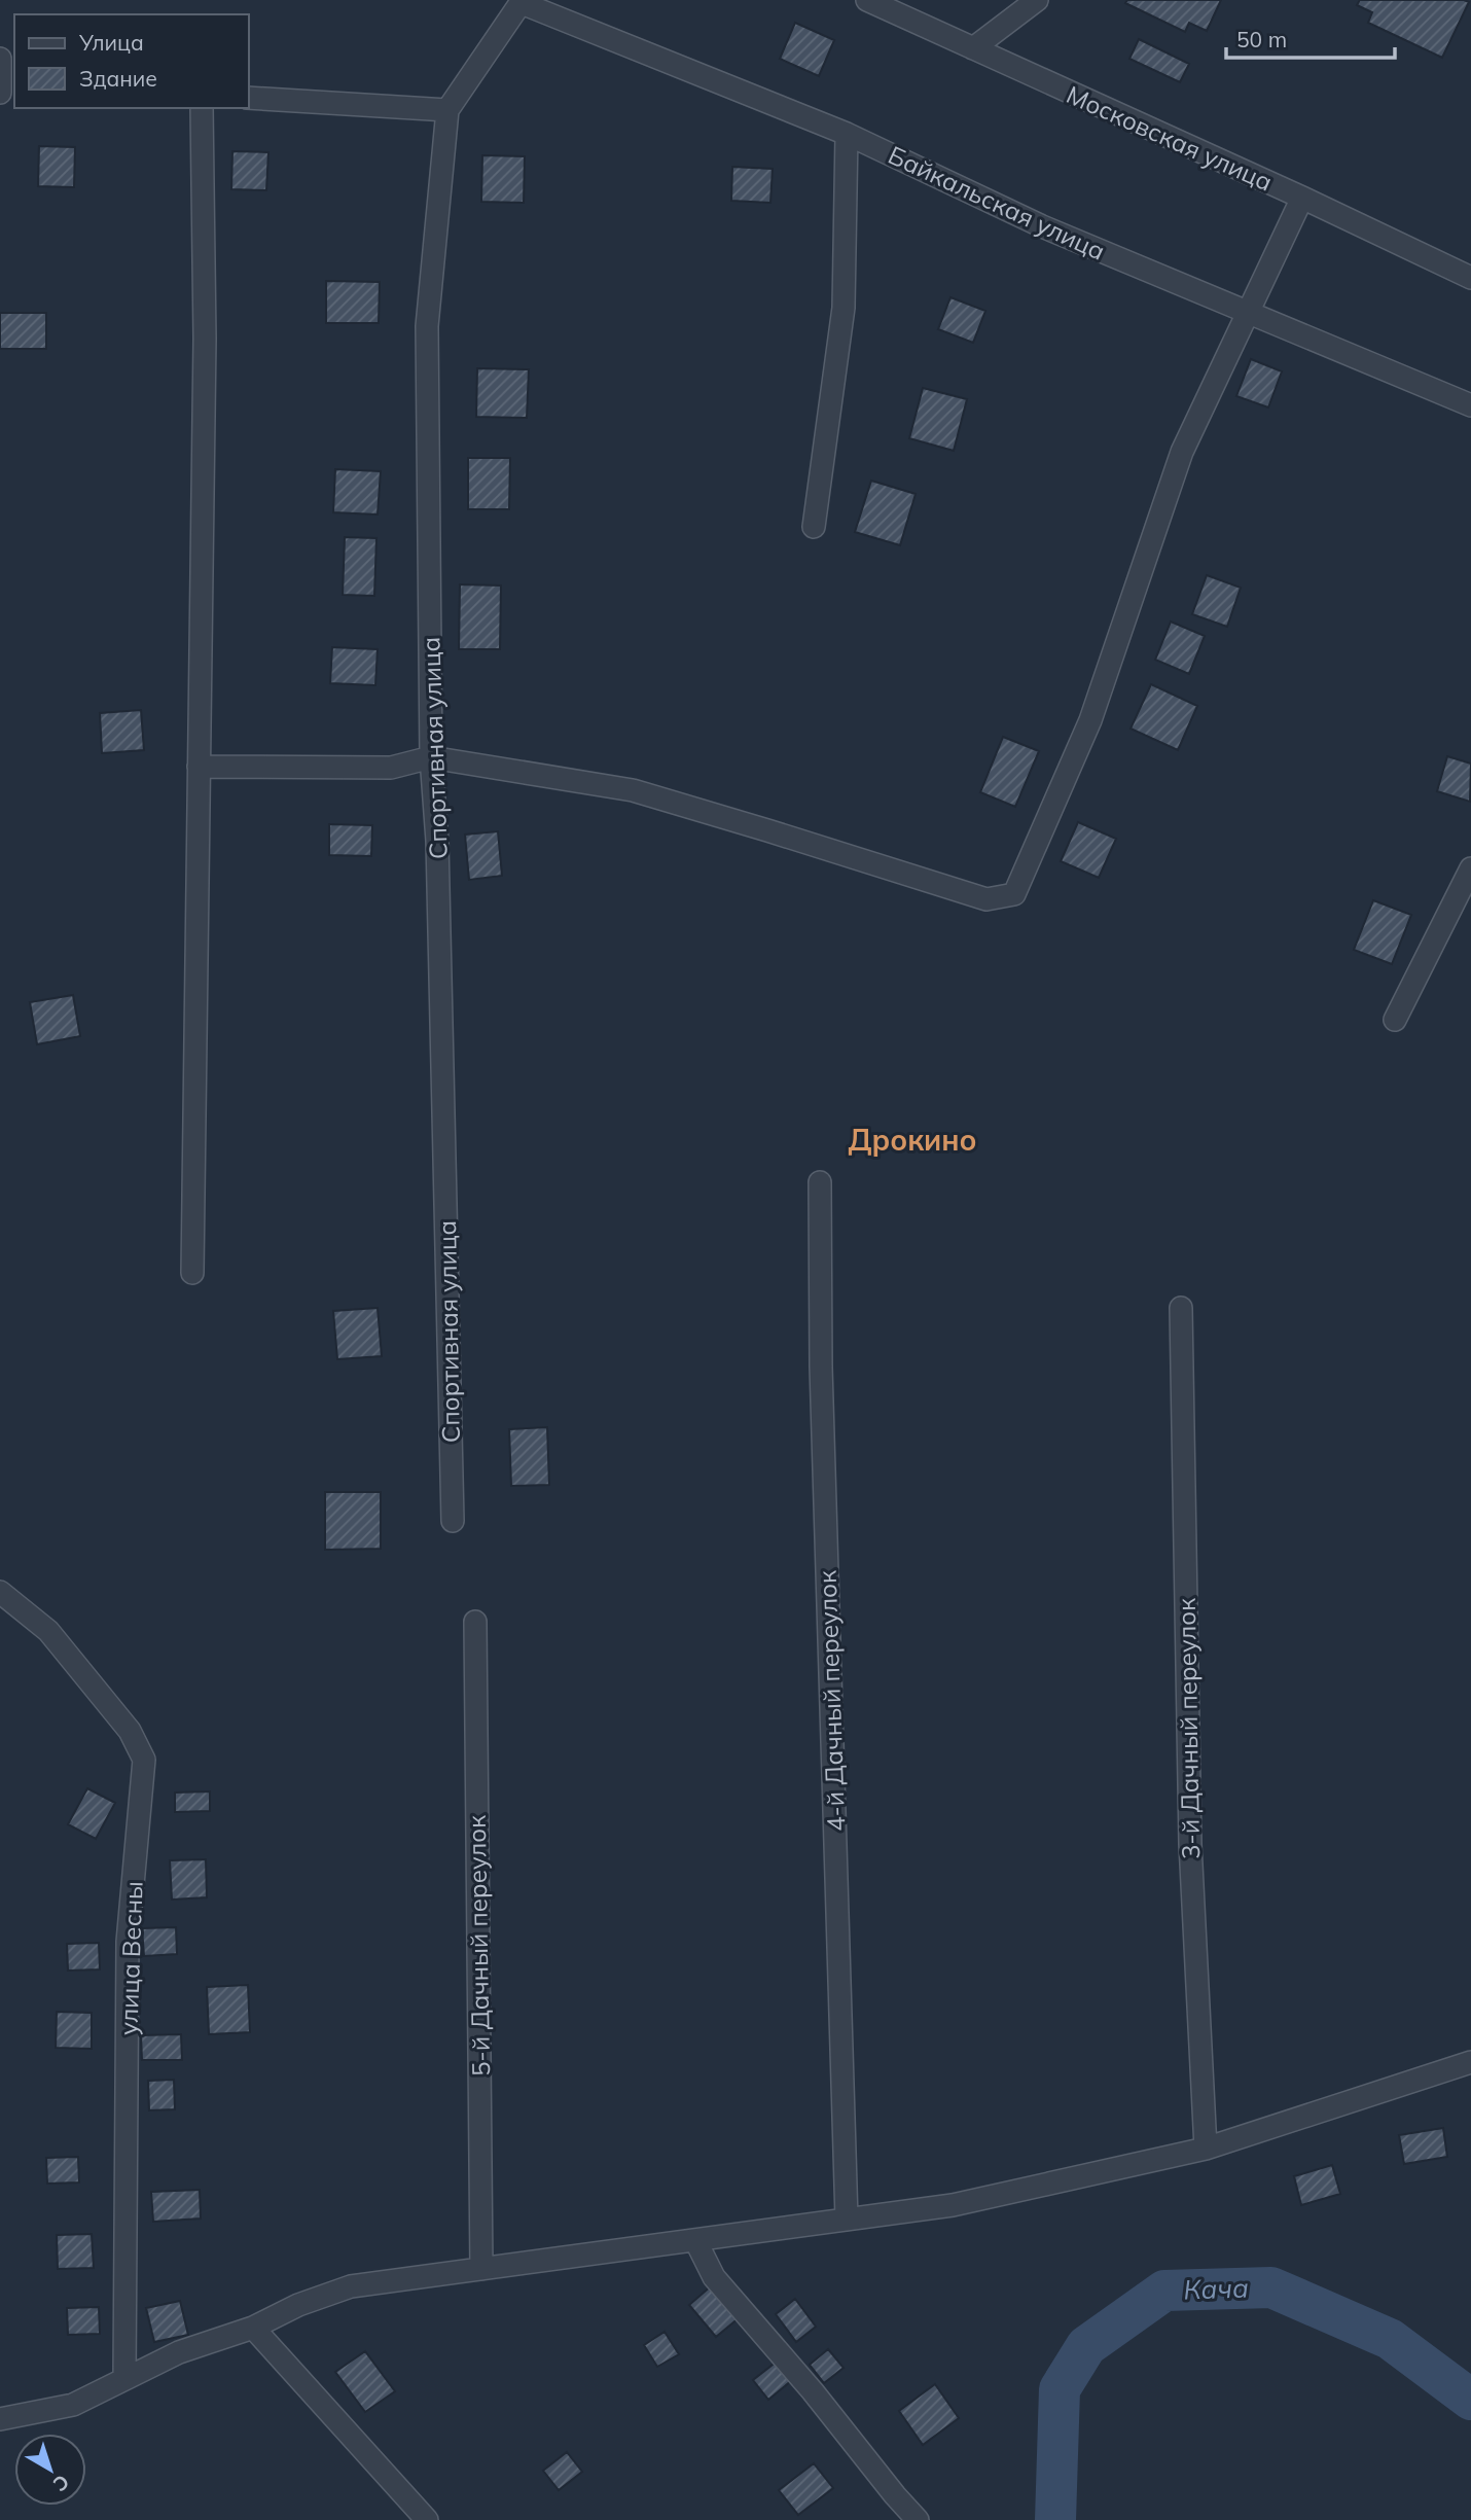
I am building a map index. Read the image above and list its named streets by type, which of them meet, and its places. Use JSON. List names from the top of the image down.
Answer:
{
  "streets": {
    "street": [
      "Московская улица",
      "Байкальская улица",
      "Спортивная улица",
      "4-й Дачный переулок",
      "3-й Дачный переулок",
      "5-й Дачный переулок",
      "улица Весны"
    ]
  },
  "crossings": [
    ["Байкальская улица", "Спортивная улица"]
  ],
  "districts": ["Дрокино"],
  "water": ["Кача"],
  "legend": ["Улица", "Здание"],
  "scale_bar": "50 m",
  "north": "bottom right"
}
